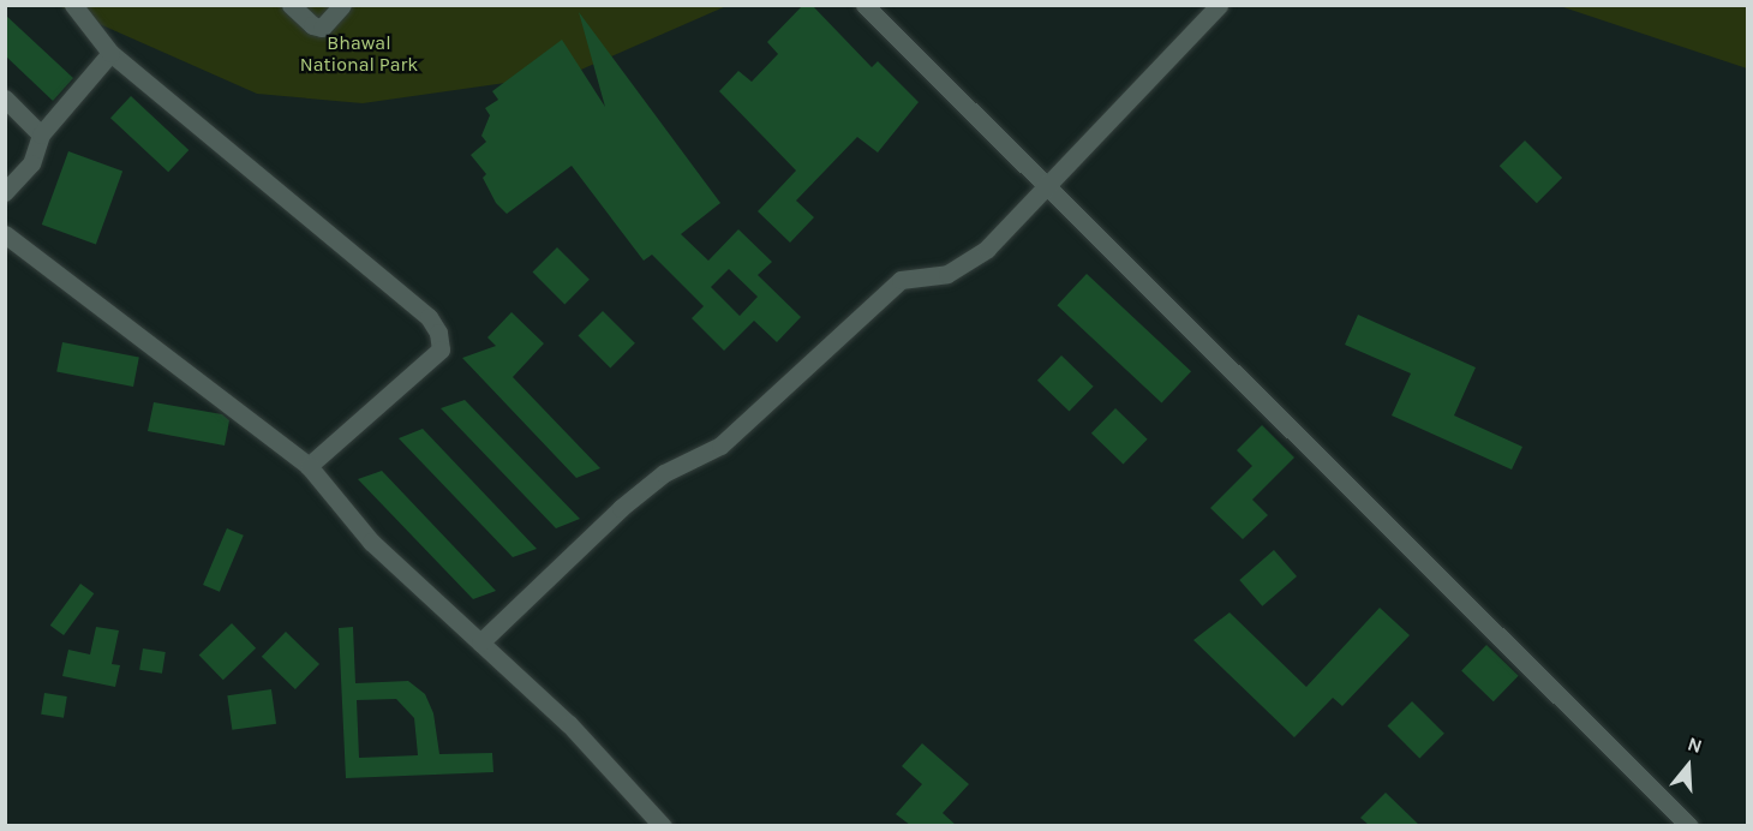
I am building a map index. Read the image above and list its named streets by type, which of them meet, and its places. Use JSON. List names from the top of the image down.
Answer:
{
  "parks": ["Bhawal National Park"],
  "north": "top"
}
